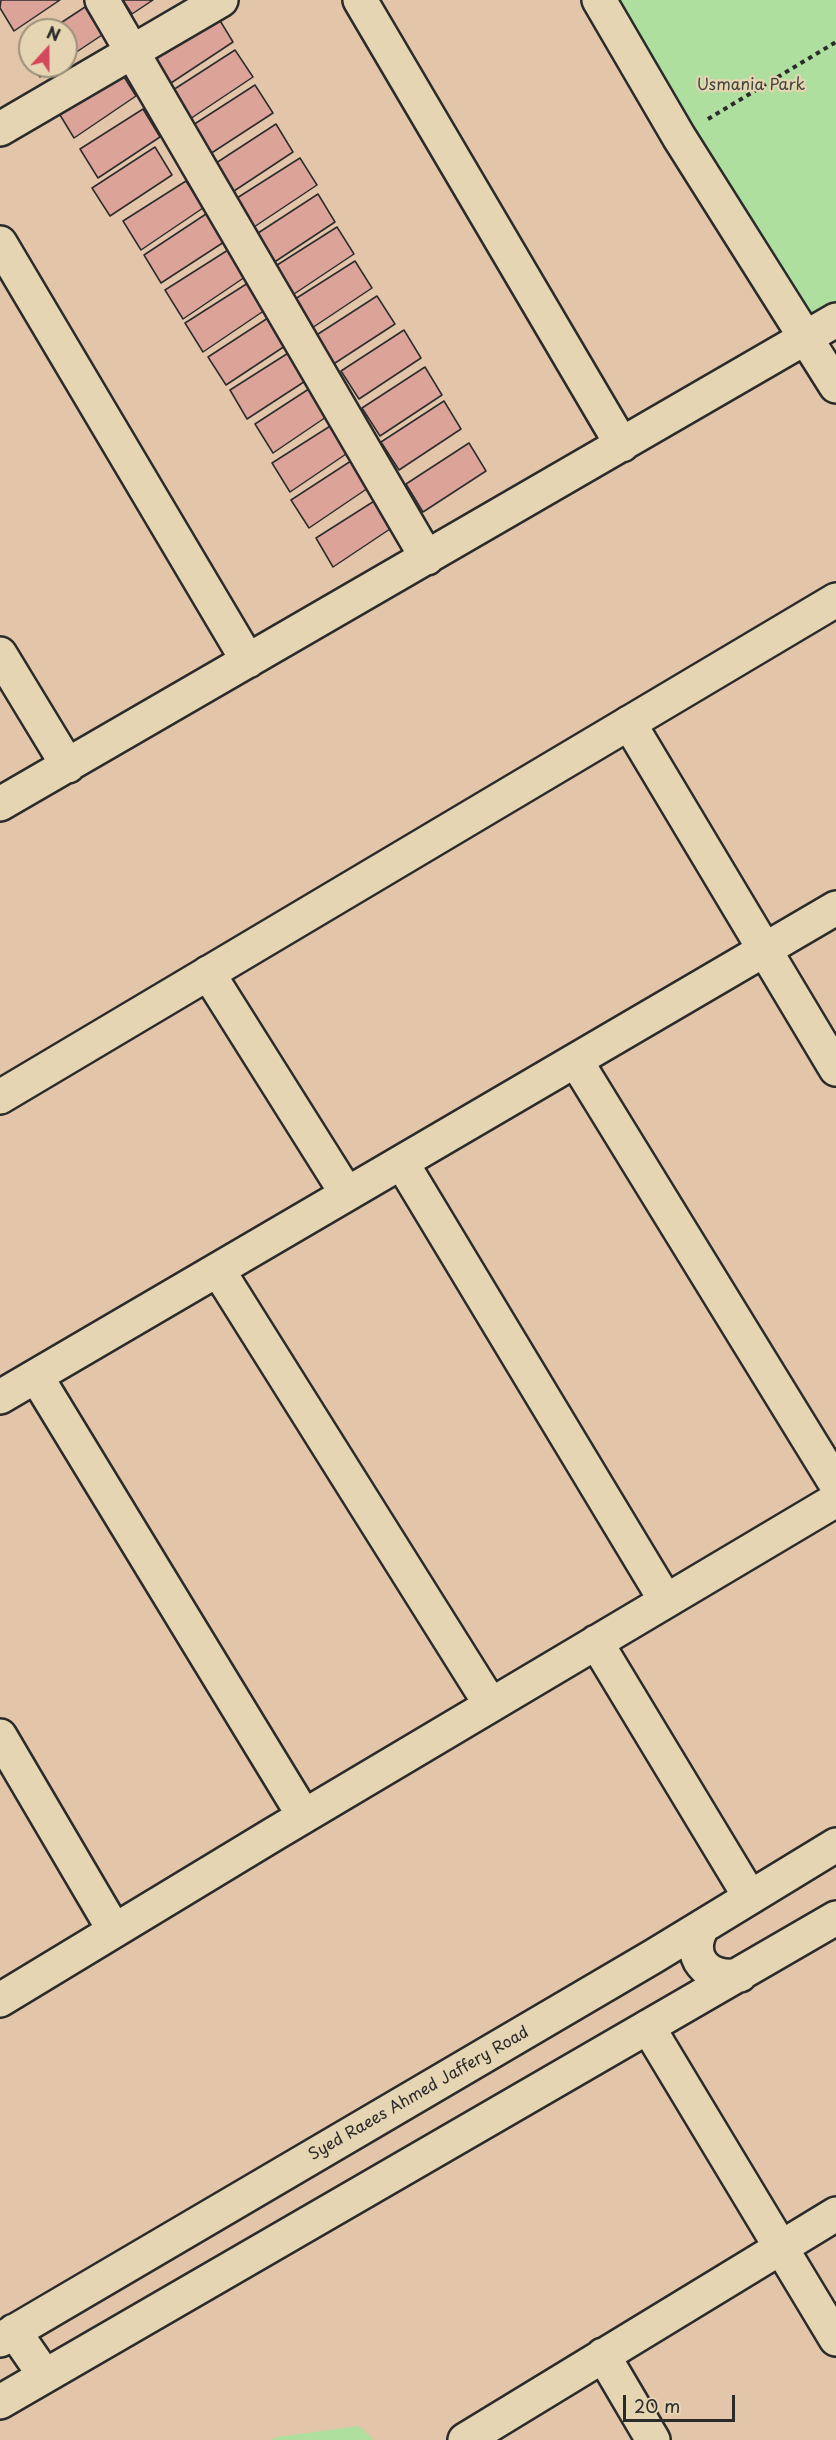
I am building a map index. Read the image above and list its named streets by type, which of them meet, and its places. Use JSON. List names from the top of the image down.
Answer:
{
  "streets": {
    "street": ["Syed Raees Ahmed Jaffery Road"]
  },
  "parks": ["Usmania Park"],
  "scale_bar": "20 m",
  "north": "top"
}
